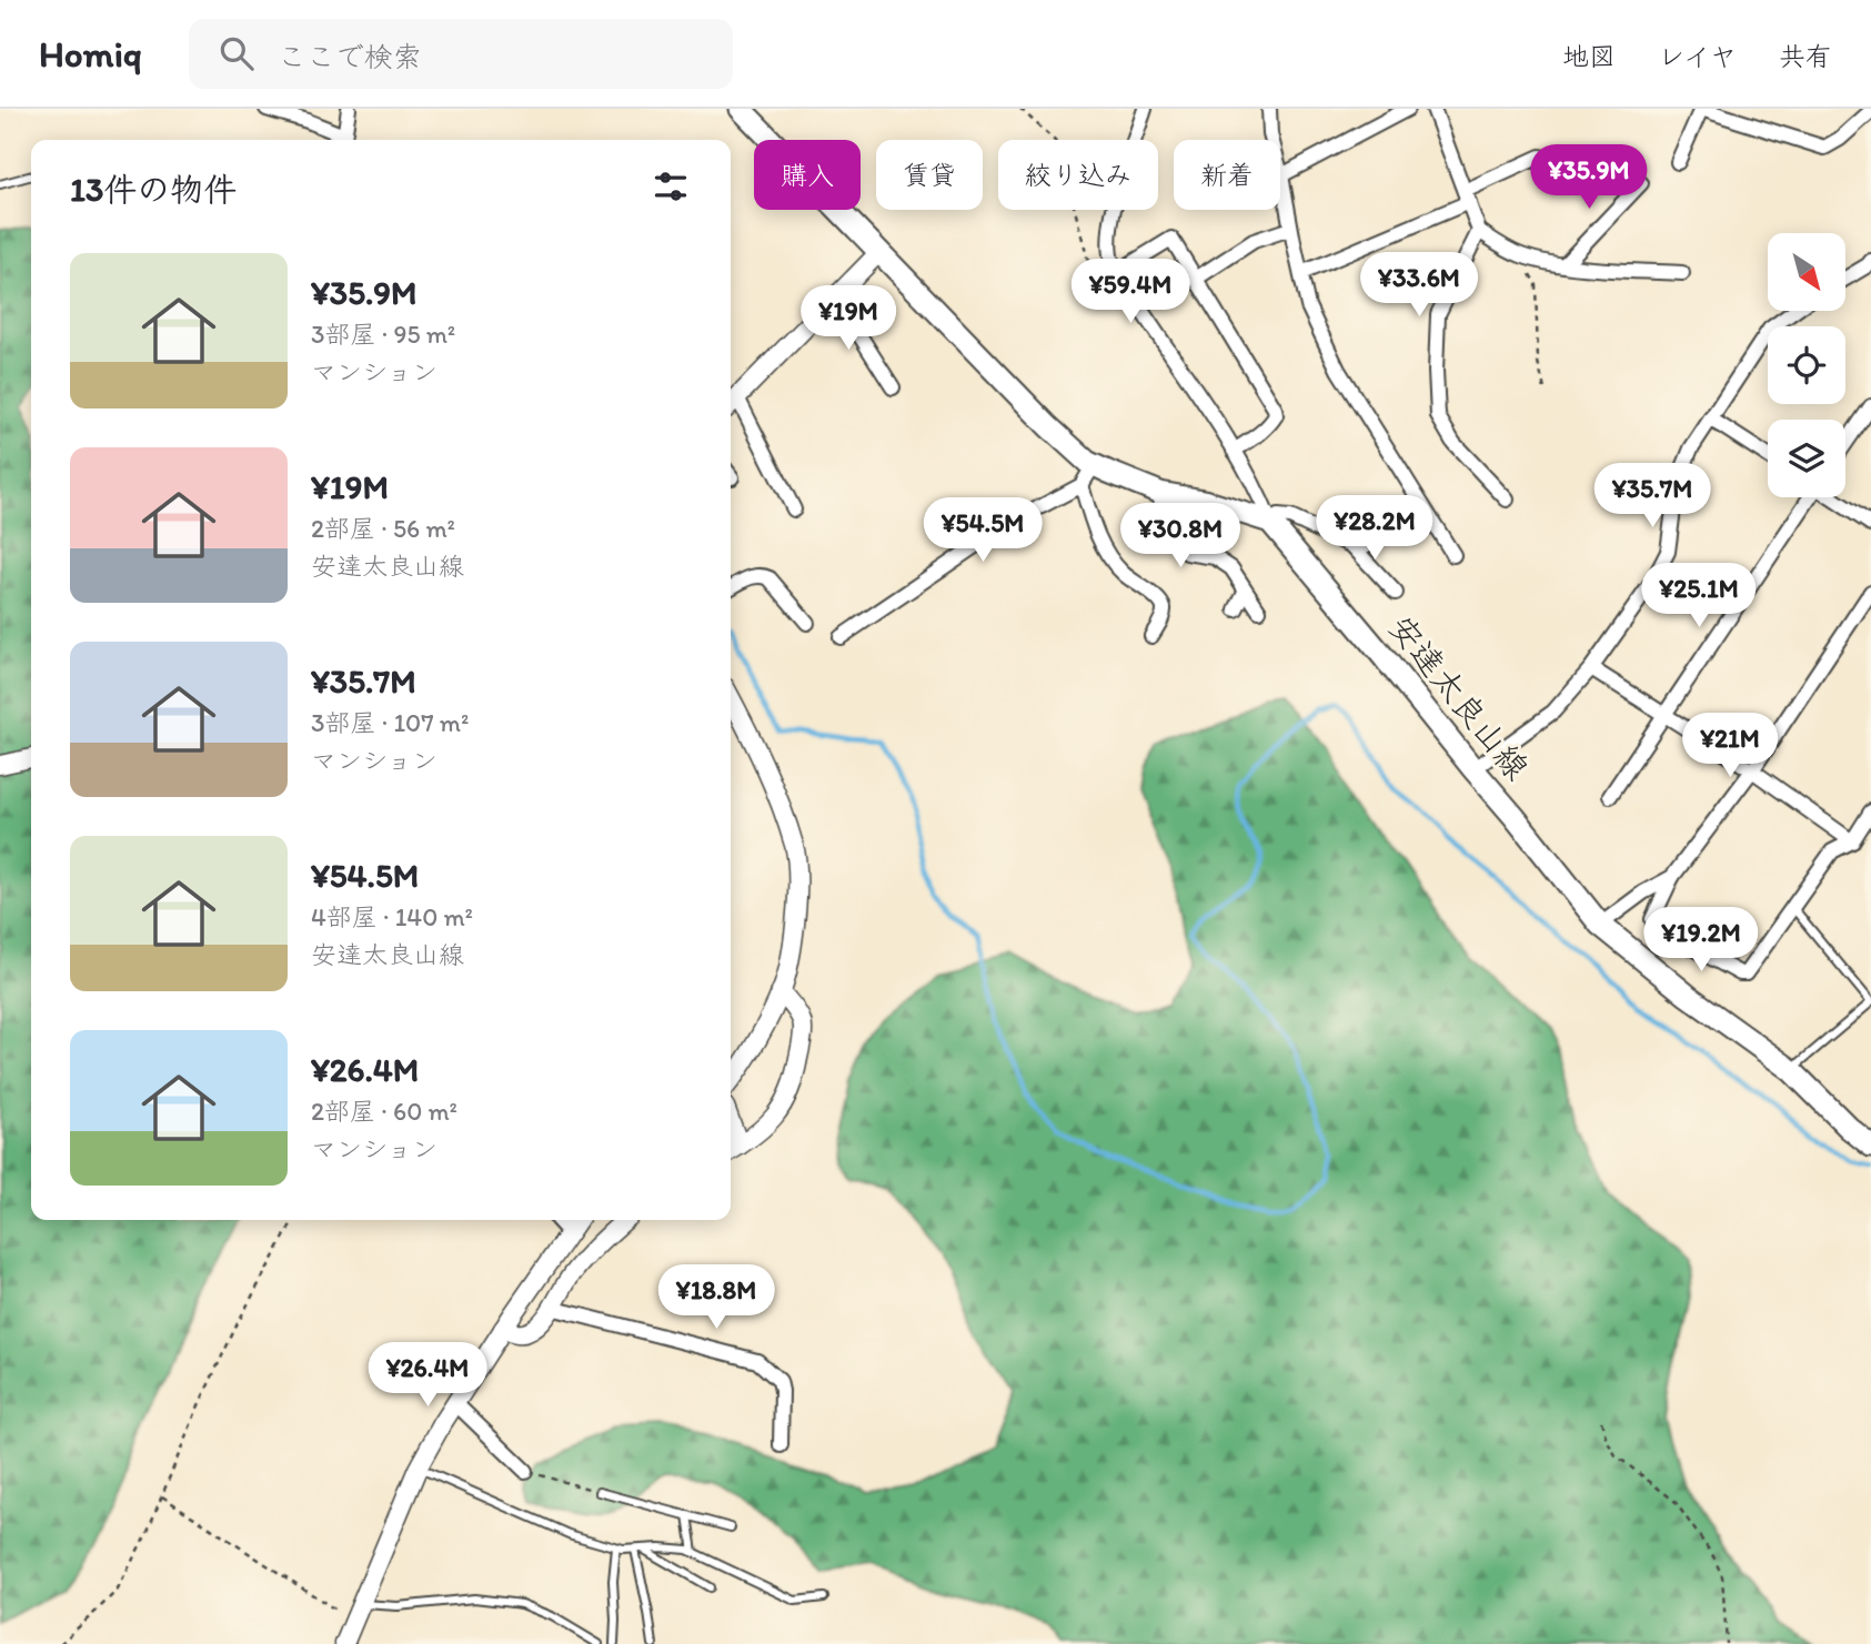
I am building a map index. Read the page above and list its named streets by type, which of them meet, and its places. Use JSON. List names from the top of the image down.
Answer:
{
  "streets": {
    "main road": ["安達太良山線"]
  },
  "north": "bottom right",
  "page": {
    "header": "Homiq",
    "search": "ここで検索",
    "nav": ["地図", "レイヤ", "共有"],
    "chip": [
      "購入",
      "賃貸",
      "絞り込み",
      "新着"
    ],
    "heading": "13件の物件",
    "price": [
      "¥35.9M",
      "¥33.6M",
      "¥59.4M",
      "¥19M",
      "¥35.7M",
      "¥28.2M",
      "¥54.5M",
      "¥30.8M",
      "¥25.1M",
      "¥21M",
      "¥19.2M",
      "¥18.8M",
      "¥26.4M"
    ],
    "list": [
      {
        "name": "¥35.9M",
        "note": "3部屋 · 95 m² · マンション"
      },
      {
        "name": "¥19M",
        "note": "2部屋 · 56 m² · 安達太良山線"
      },
      {
        "name": "¥35.7M",
        "note": "3部屋 · 107 m² · マンション"
      },
      {
        "name": "¥54.5M",
        "note": "4部屋 · 140 m² · 安達太良山線"
      },
      {
        "name": "¥26.4M",
        "note": "2部屋 · 60 m² · マンション"
      }
    ]
  }
}
